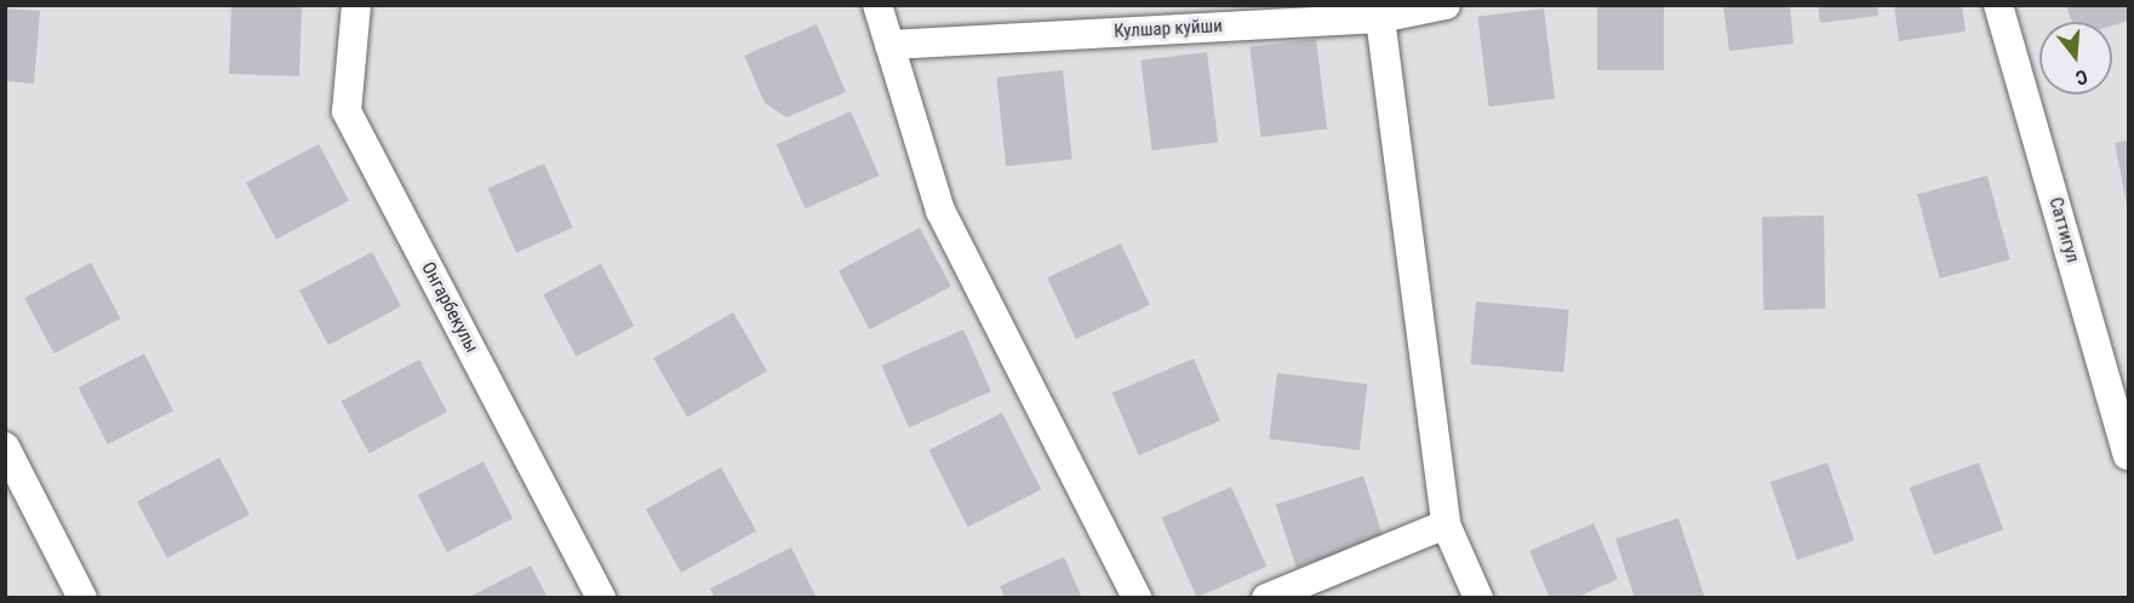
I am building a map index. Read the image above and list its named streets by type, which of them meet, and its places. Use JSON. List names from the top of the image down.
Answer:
{
  "streets": {
    "street": ["Кулшар куйши", "Саттигул", "Онгарбекулы"]
  },
  "north": "bottom"
}
